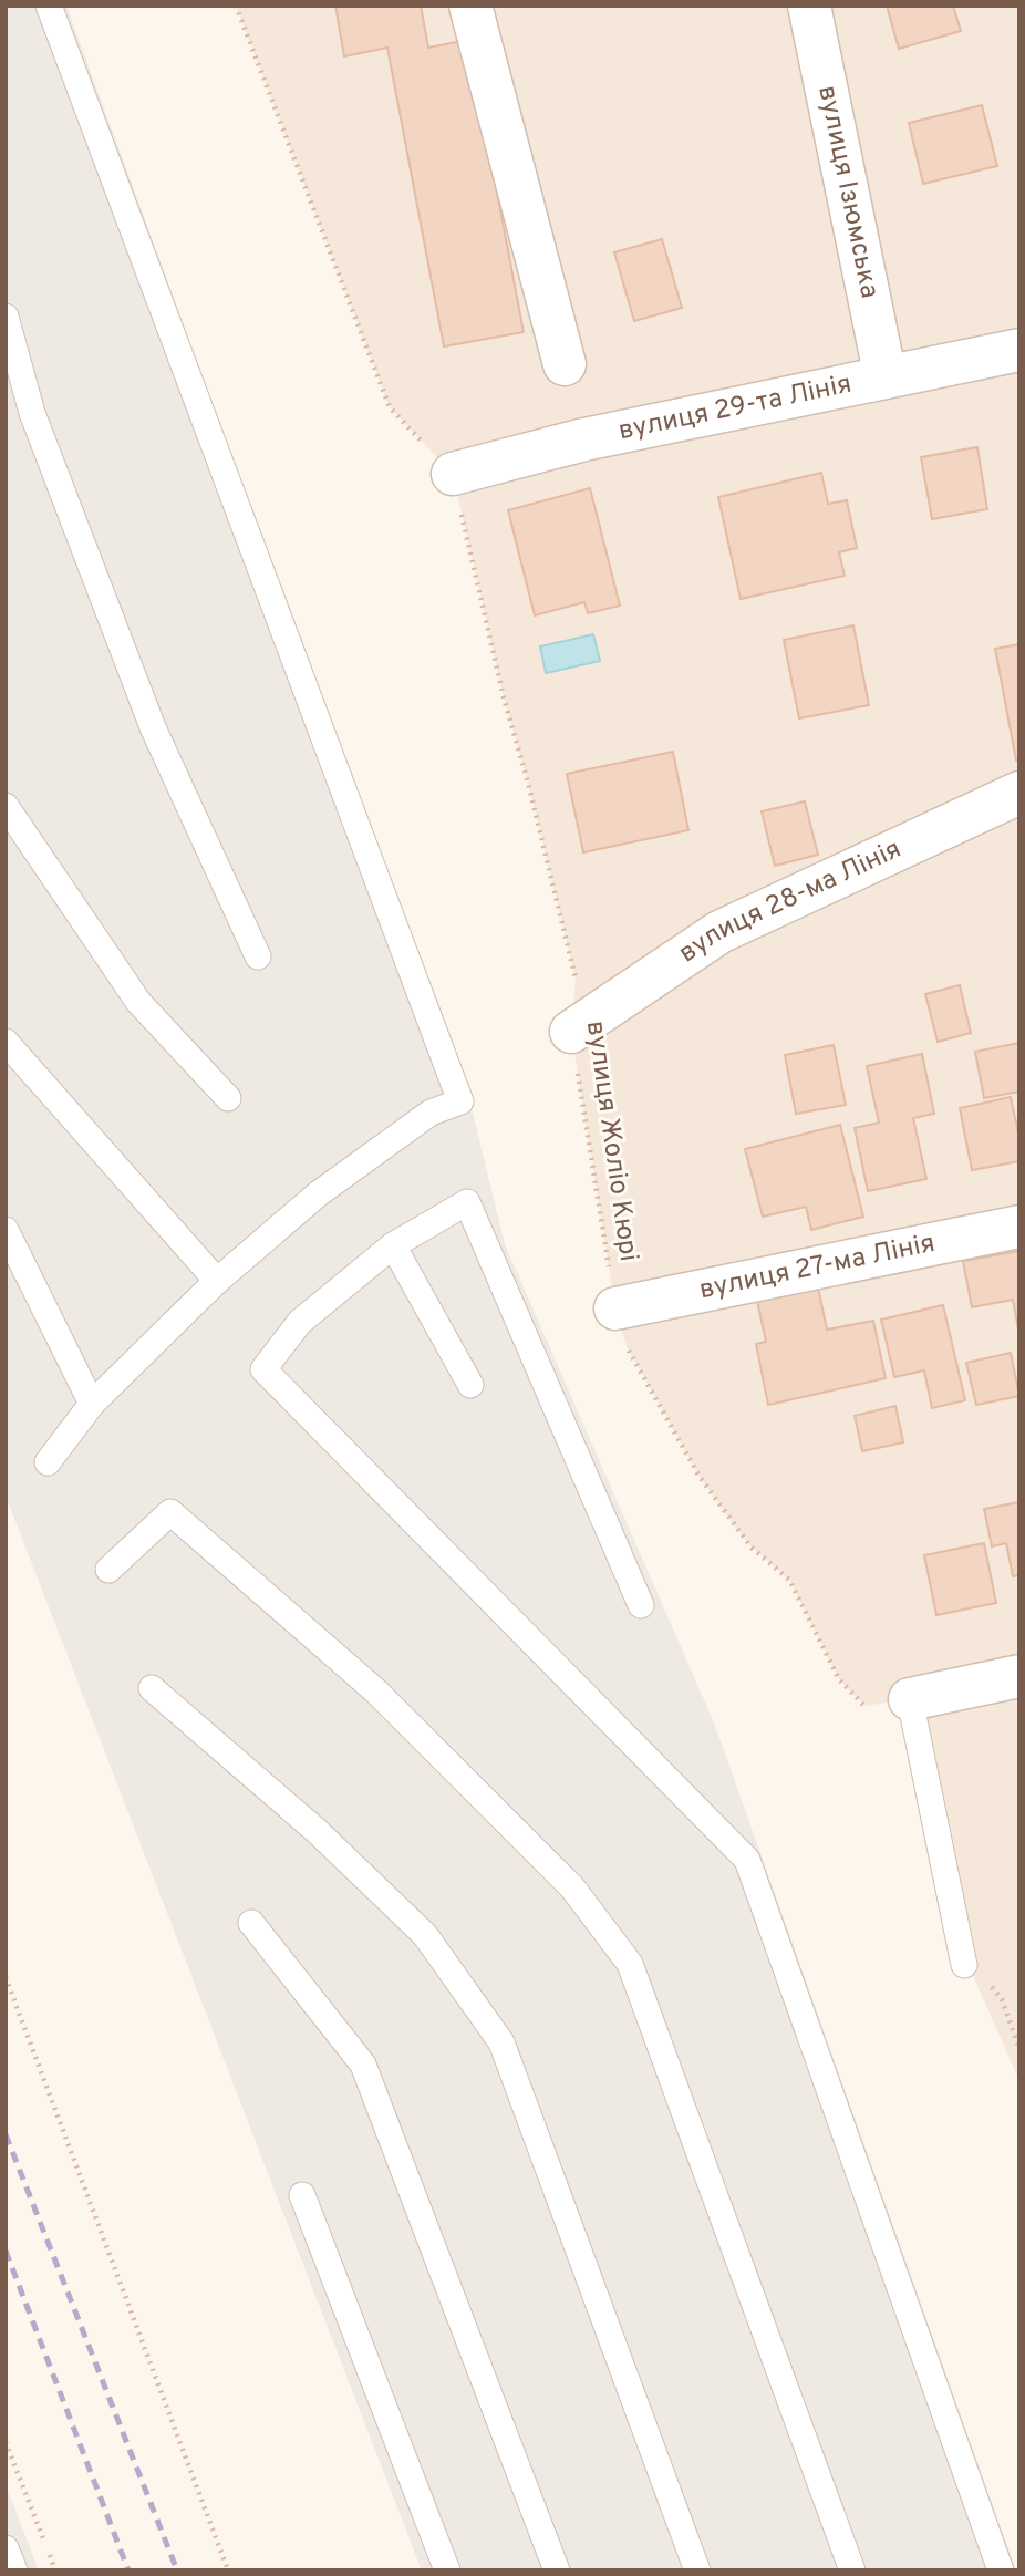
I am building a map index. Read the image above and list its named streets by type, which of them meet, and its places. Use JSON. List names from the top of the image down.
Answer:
{
  "streets": {
    "street": [
      "вулиця Ізюмська",
      "вулиця 29-та Лінія",
      "вулиця 28-ма Лінія",
      "вулиця 27-ма Лінія"
    ],
    "path": ["вулиця Жоліо Кюрі"]
  },
  "crossings": [
    ["вулиця Ізюмська", "вулиця 29-та Лінія"],
    ["вулиця 29-та Лінія", "вулиця Жоліо Кюрі"],
    ["вулиця 28-ма Лінія", "вулиця Жоліо Кюрі"],
    ["вулиця Жоліо Кюрі", "вулиця 27-ма Лінія"]
  ]
}
